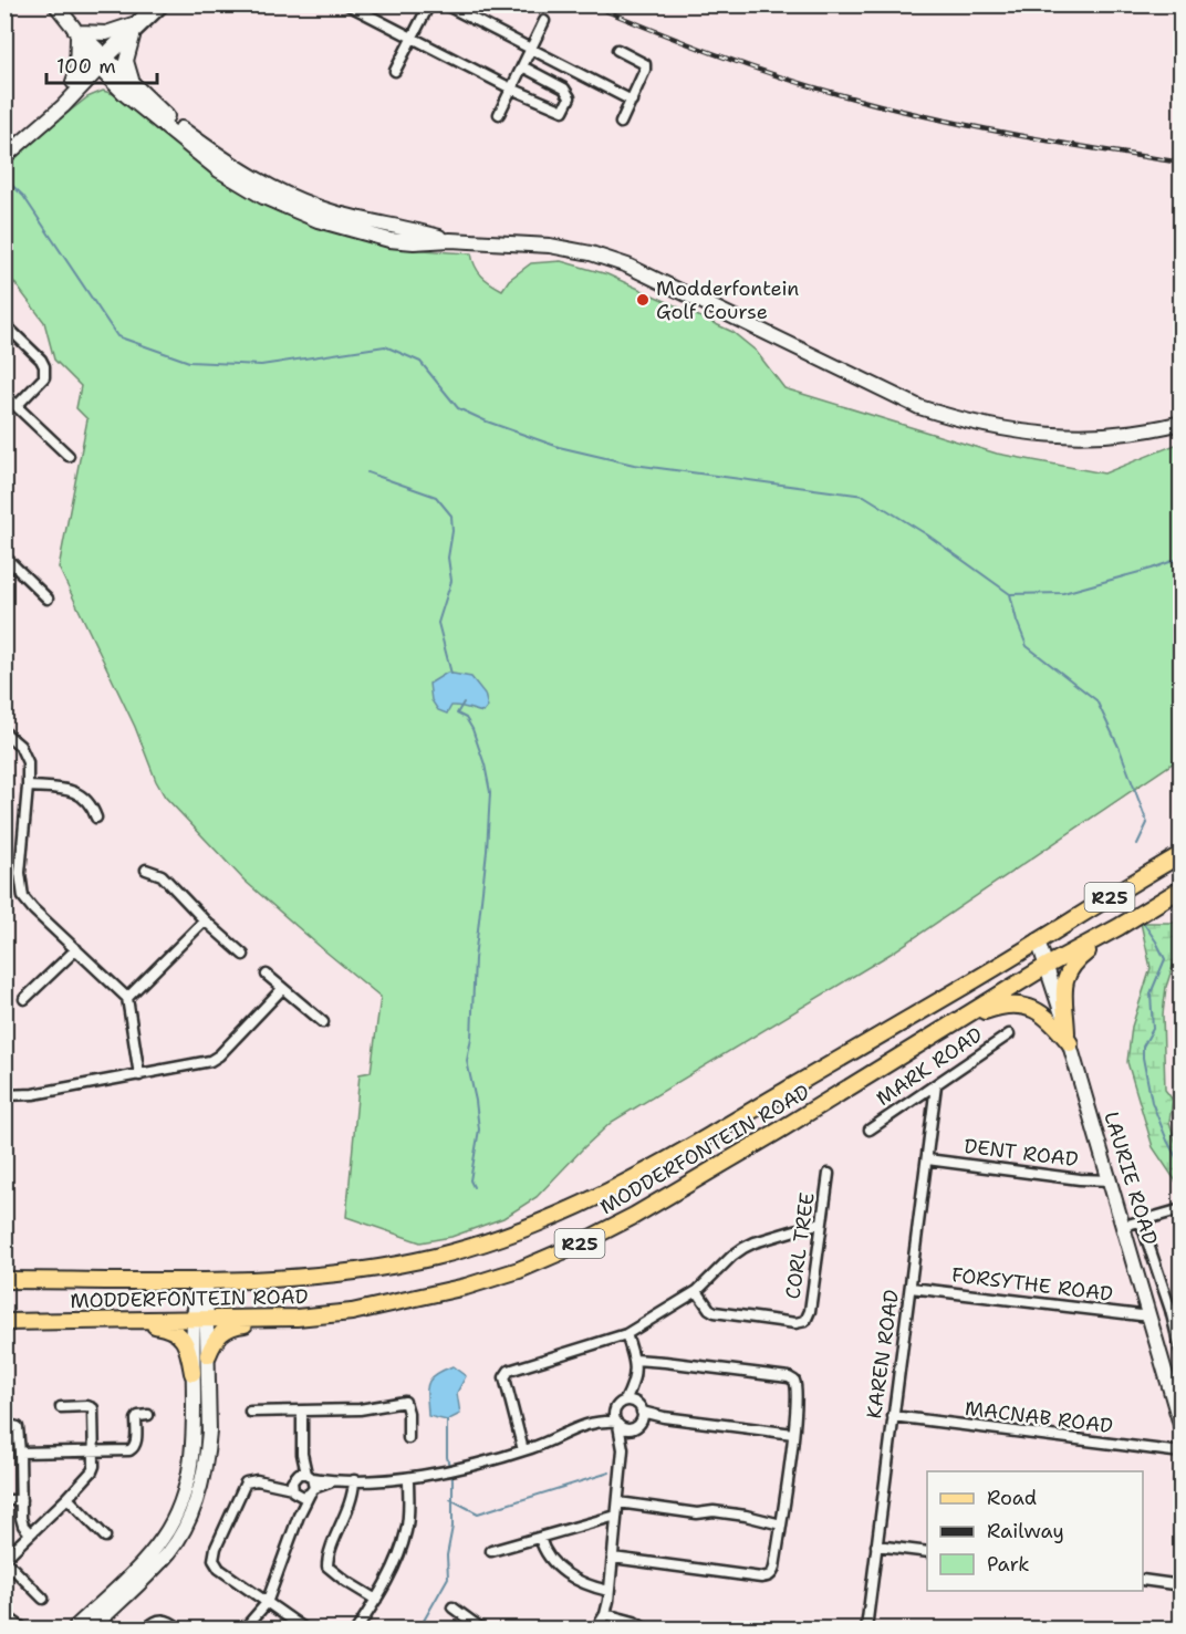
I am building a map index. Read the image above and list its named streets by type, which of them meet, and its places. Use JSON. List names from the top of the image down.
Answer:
{
  "streets": {
    "main road": ["R25", "MODDERFONTEIN ROAD", "LAURIE ROAD"],
    "street": [
      "MARK ROAD",
      "DENT ROAD",
      "CORL TREE",
      "FORSYTHE ROAD",
      "KAREN ROAD",
      "MACNAB ROAD"
    ]
  },
  "crossings": [
    ["MARK ROAD", "KAREN ROAD"],
    ["MODDERFONTEIN ROAD", "LAURIE ROAD"],
    ["DENT ROAD", "LAURIE ROAD"],
    ["DENT ROAD", "KAREN ROAD"],
    ["LAURIE ROAD", "FORSYTHE ROAD"],
    ["FORSYTHE ROAD", "KAREN ROAD"],
    ["KAREN ROAD", "MACNAB ROAD"]
  ],
  "places": ["Modderfontein Golf Course"],
  "legend": ["Road", "Railway", "Park"],
  "scale_bar": "100 m"
}
